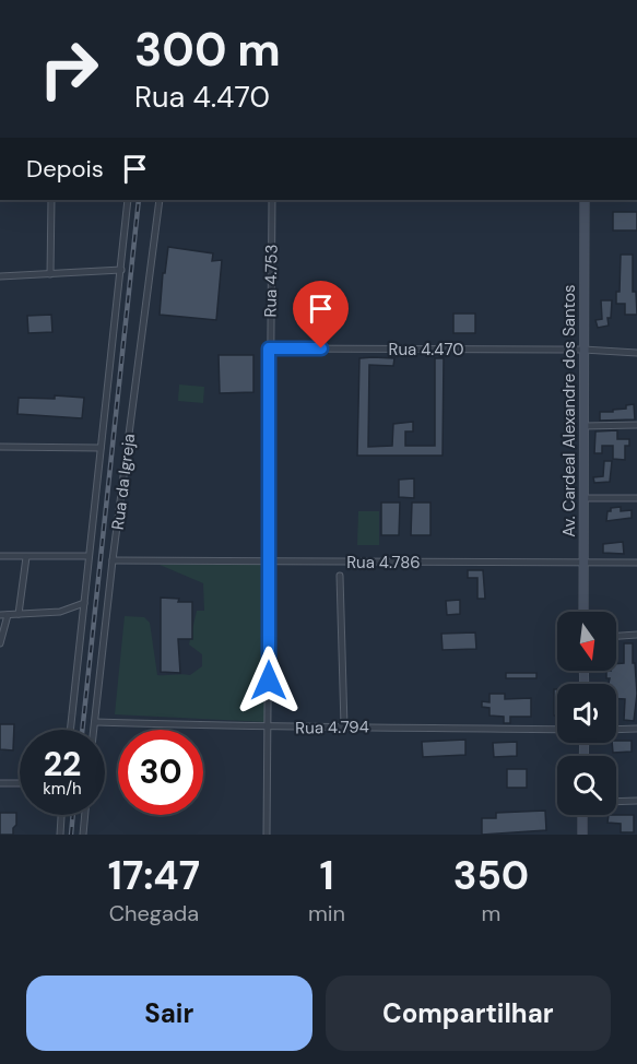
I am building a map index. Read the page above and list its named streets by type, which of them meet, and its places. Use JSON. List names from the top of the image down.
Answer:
{
  "streets": {
    "main road": ["Av. Cardeal Alexandre dos Santos"],
    "street": [
      "Rua 4.753",
      "Rua 4.470",
      "Rua da Igreja",
      "Rua 4.786",
      "Rua 4.794"
    ]
  },
  "crossings": [
    ["Rua 4.753", "Rua 4.470"],
    ["Rua 4.753", "Rua 4.786"],
    ["Rua 4.753", "Rua 4.794"],
    ["Rua 4.470", "Av. Cardeal Alexandre dos Santos"],
    ["Av. Cardeal Alexandre dos Santos", "Rua 4.786"],
    ["Rua da Igreja", "Rua 4.786"],
    ["Rua da Igreja", "Rua 4.794"]
  ],
  "north": "bottom",
  "page": {
    "turn": ["300 m", "Rua 4.470"],
    "then": "Depois",
    "speed": "22 km/h",
    "limit": "30",
    "eta": [
      "17:47",
      "Chegada",
      "1",
      "min",
      "350",
      "m"
    ],
    "buttons": ["Sair", "Compartilhar"]
  }
}
